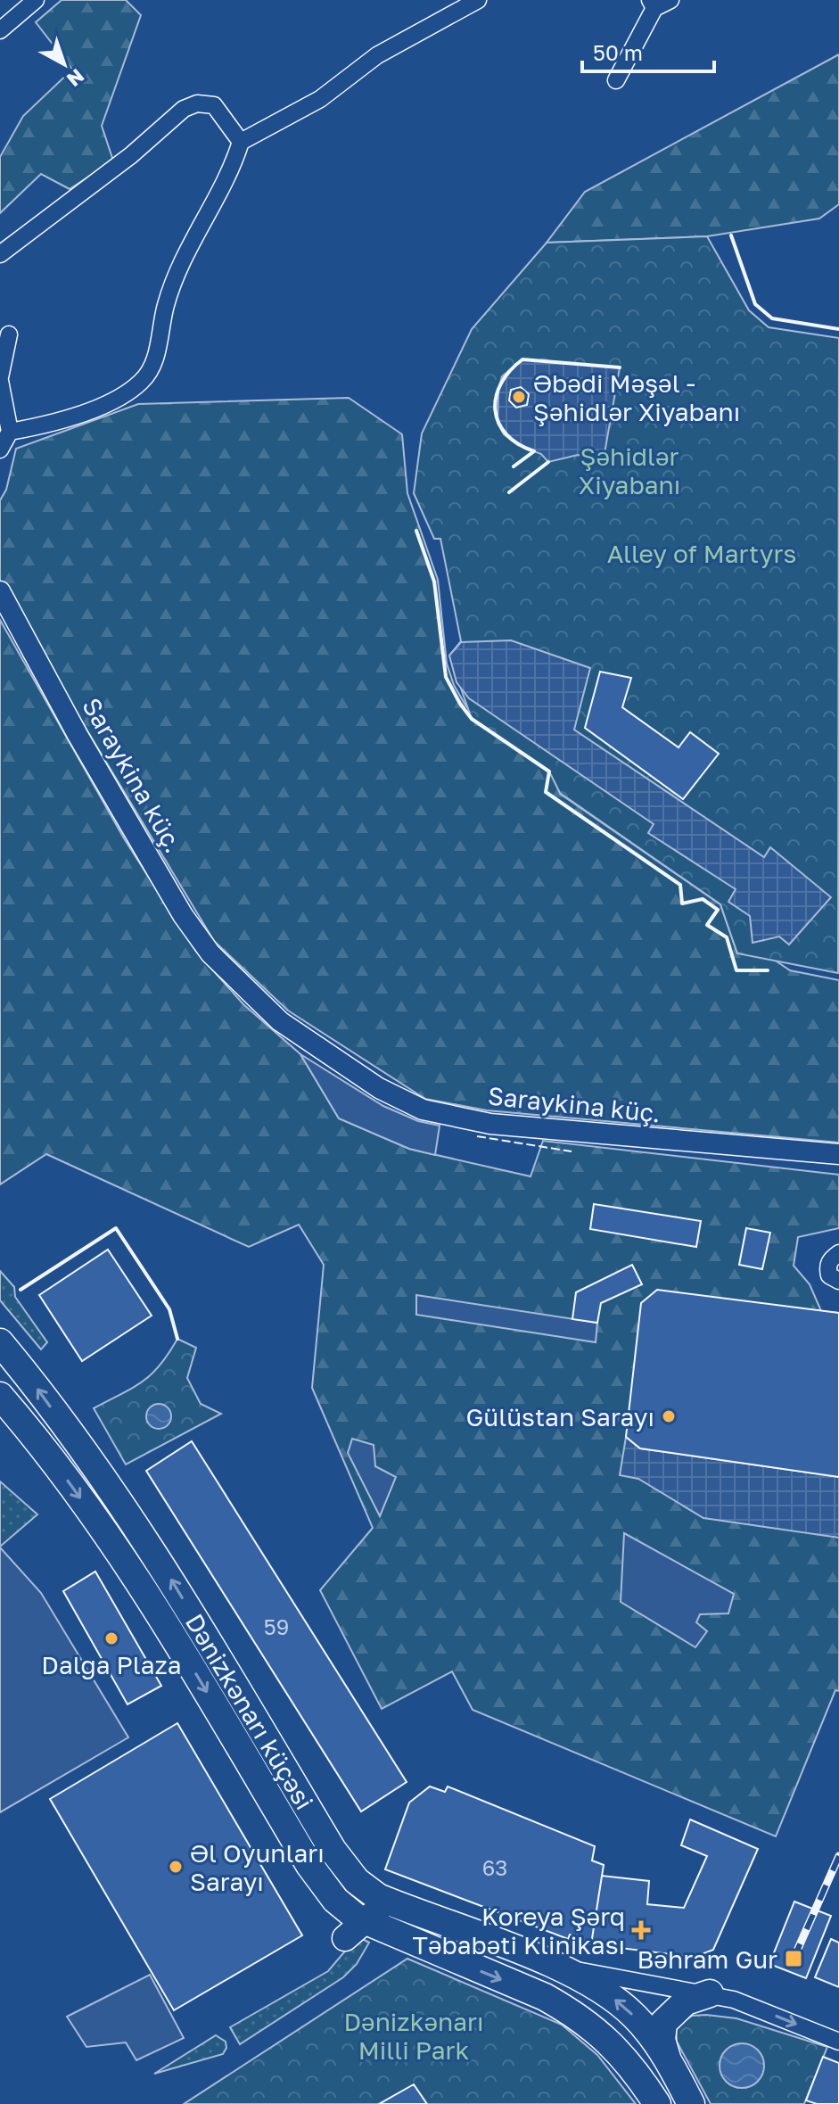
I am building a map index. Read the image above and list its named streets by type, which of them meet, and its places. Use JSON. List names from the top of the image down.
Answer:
{
  "streets": {
    "highway": ["Dənizkənarı küçəsi"],
    "street": ["Saraykina küç."]
  },
  "parks": ["Şəhidlər Xiyabanı", "Alley of Martyrs", "Dənizkənarı Milli Park"],
  "places": {
    "other": [
      "Əbədi Məşəl - Şəhidlər Xiyabanı",
      "Gülüstan Sarayı",
      "Dalğa Plaza",
      "Əl Oyunları Sarayı"
    ],
    "health": ["Koreya Şərq Təbabəti Klinikası"],
    "transit": ["Bəhram Gur"]
  },
  "house_numbers": ["59", "63"],
  "scale_bar": "50 m",
  "north": "bottom right"
}
